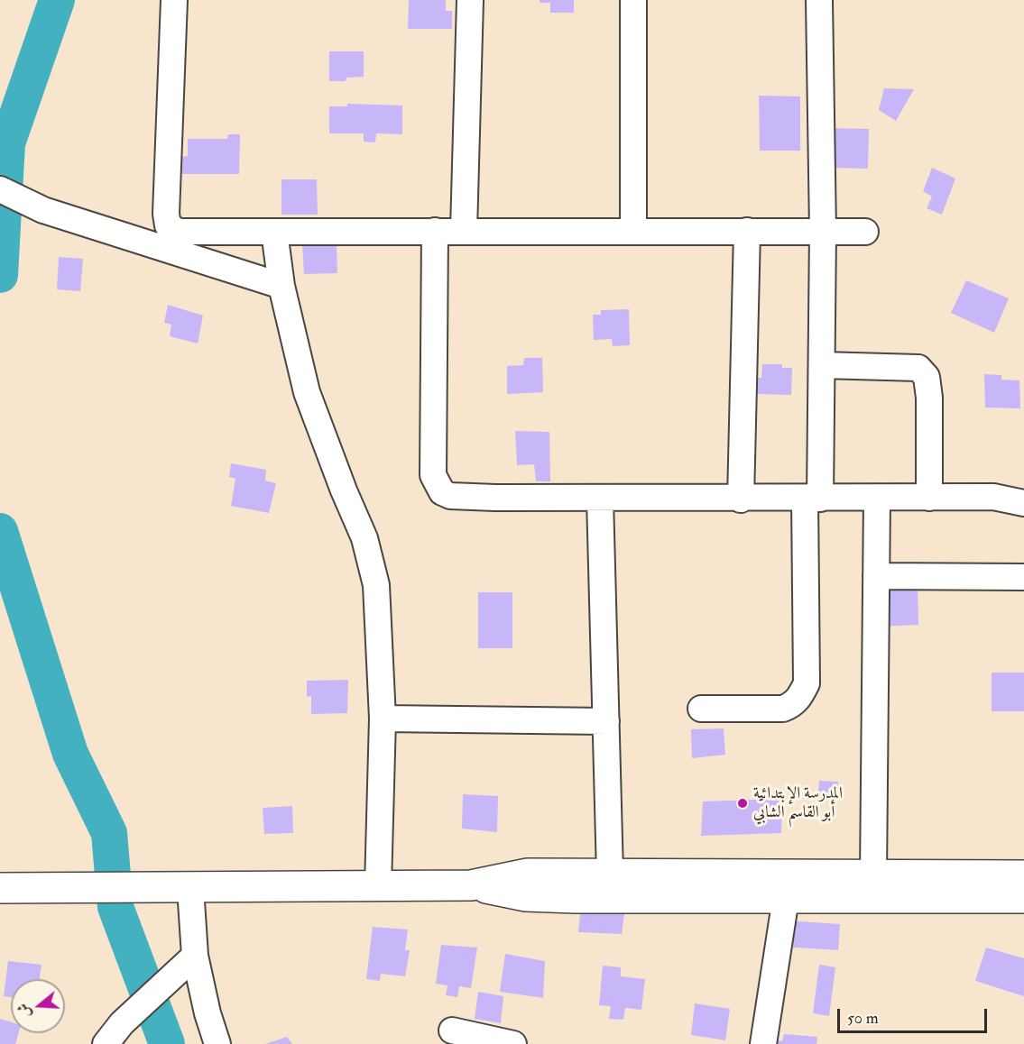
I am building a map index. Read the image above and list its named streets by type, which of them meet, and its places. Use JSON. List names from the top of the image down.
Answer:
{
  "places": ["المدرسة الإبتدائية أبو القاسم الشابي"],
  "scale_bar": "50 m",
  "north": "left"
}
